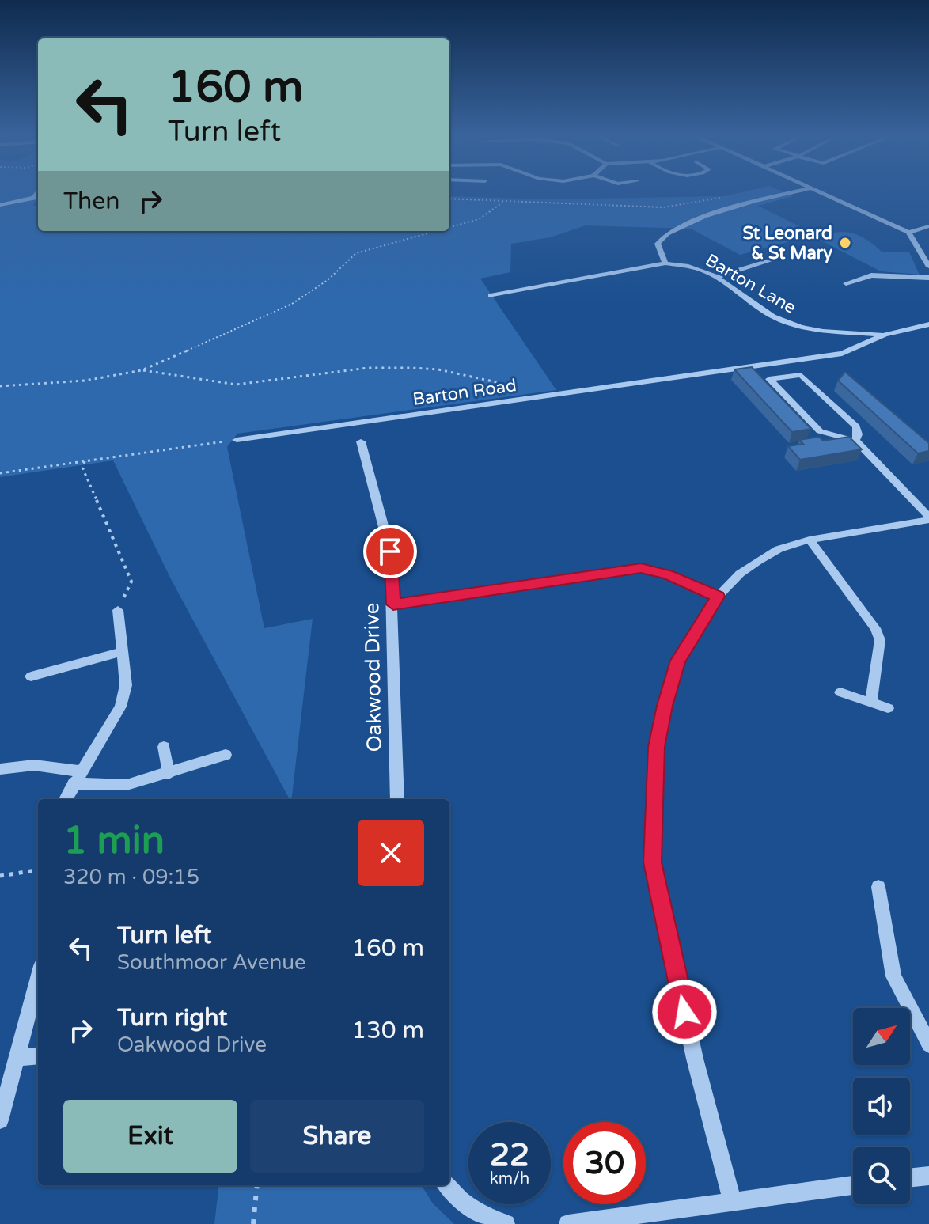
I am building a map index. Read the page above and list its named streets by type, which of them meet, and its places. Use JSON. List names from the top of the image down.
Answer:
{
  "streets": {
    "street": ["Barton Lane", "Barton Road", "Oakwood Drive"]
  },
  "crossings": [
    ["Barton Lane", "Barton Road"]
  ],
  "places": ["St Leonard & St Mary"],
  "north": "top right",
  "page": {
    "turn": ["160 m", "Turn left"],
    "then": "Then",
    "heading": ["1 min", "320 m · 09:15"],
    "list": [
      {
        "name": "Turn left",
        "note": "Southmoor Avenue",
        "value": "160 m"
      },
      {
        "name": "Turn right",
        "note": "Oakwood Drive",
        "value": "130 m"
      }
    ],
    "buttons": ["Exit", "Share"],
    "speed": "22 km/h",
    "limit": "30"
  }
}
